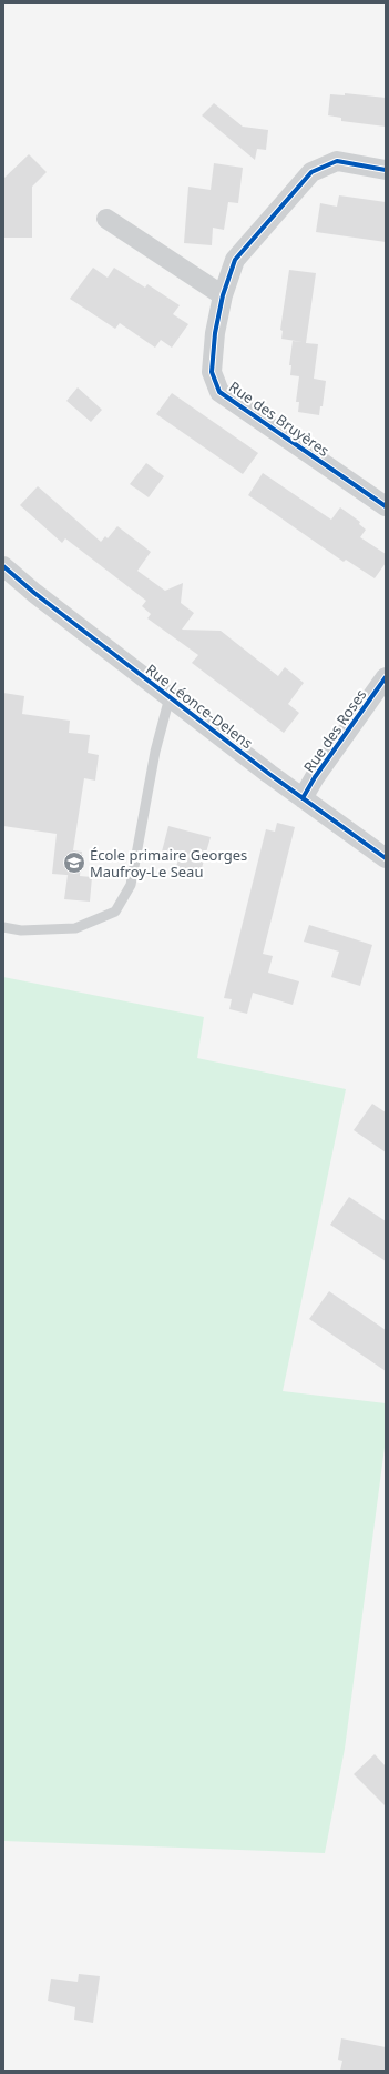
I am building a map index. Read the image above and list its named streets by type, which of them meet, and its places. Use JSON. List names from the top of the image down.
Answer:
{
  "streets": {
    "street": ["Rue des Bruyères", "Rue Léonce-Delens", "Rue des Roses"]
  },
  "crossings": [
    ["Rue Léonce-Delens", "Rue des Roses"]
  ],
  "places": {
    "school or university": ["École primaire Georges Maufroy-Le Seau"]
  }
}
